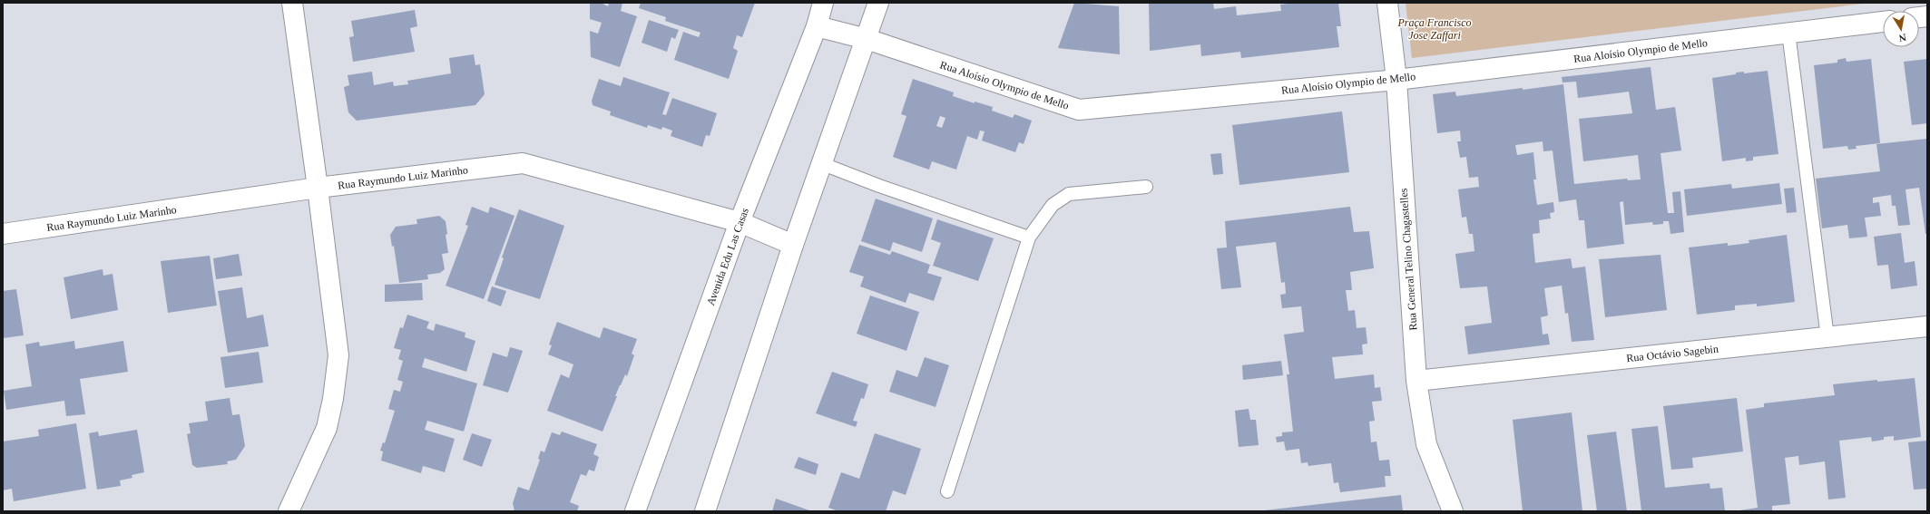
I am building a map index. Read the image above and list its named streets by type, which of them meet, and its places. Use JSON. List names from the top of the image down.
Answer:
{
  "streets": {
    "street": [
      "Rua Aloísio Olympio de Mello",
      "Rua Raymundo Luiz Marinho",
      "Avenida Edu Las Casas",
      "Rua General Telino Chagastelles",
      "Rua Octávio Sagebin"
    ]
  },
  "crossings": [
    ["Rua Aloísio Olympio de Mello", "Avenida Edu Las Casas"],
    ["Rua Aloísio Olympio de Mello", "Rua General Telino Chagastelles"],
    ["Rua Raymundo Luiz Marinho", "Avenida Edu Las Casas"],
    ["Rua General Telino Chagastelles", "Rua Octávio Sagebin"]
  ],
  "parks": ["Praça Francisco Jose Zaffari"],
  "north": "bottom"
}
